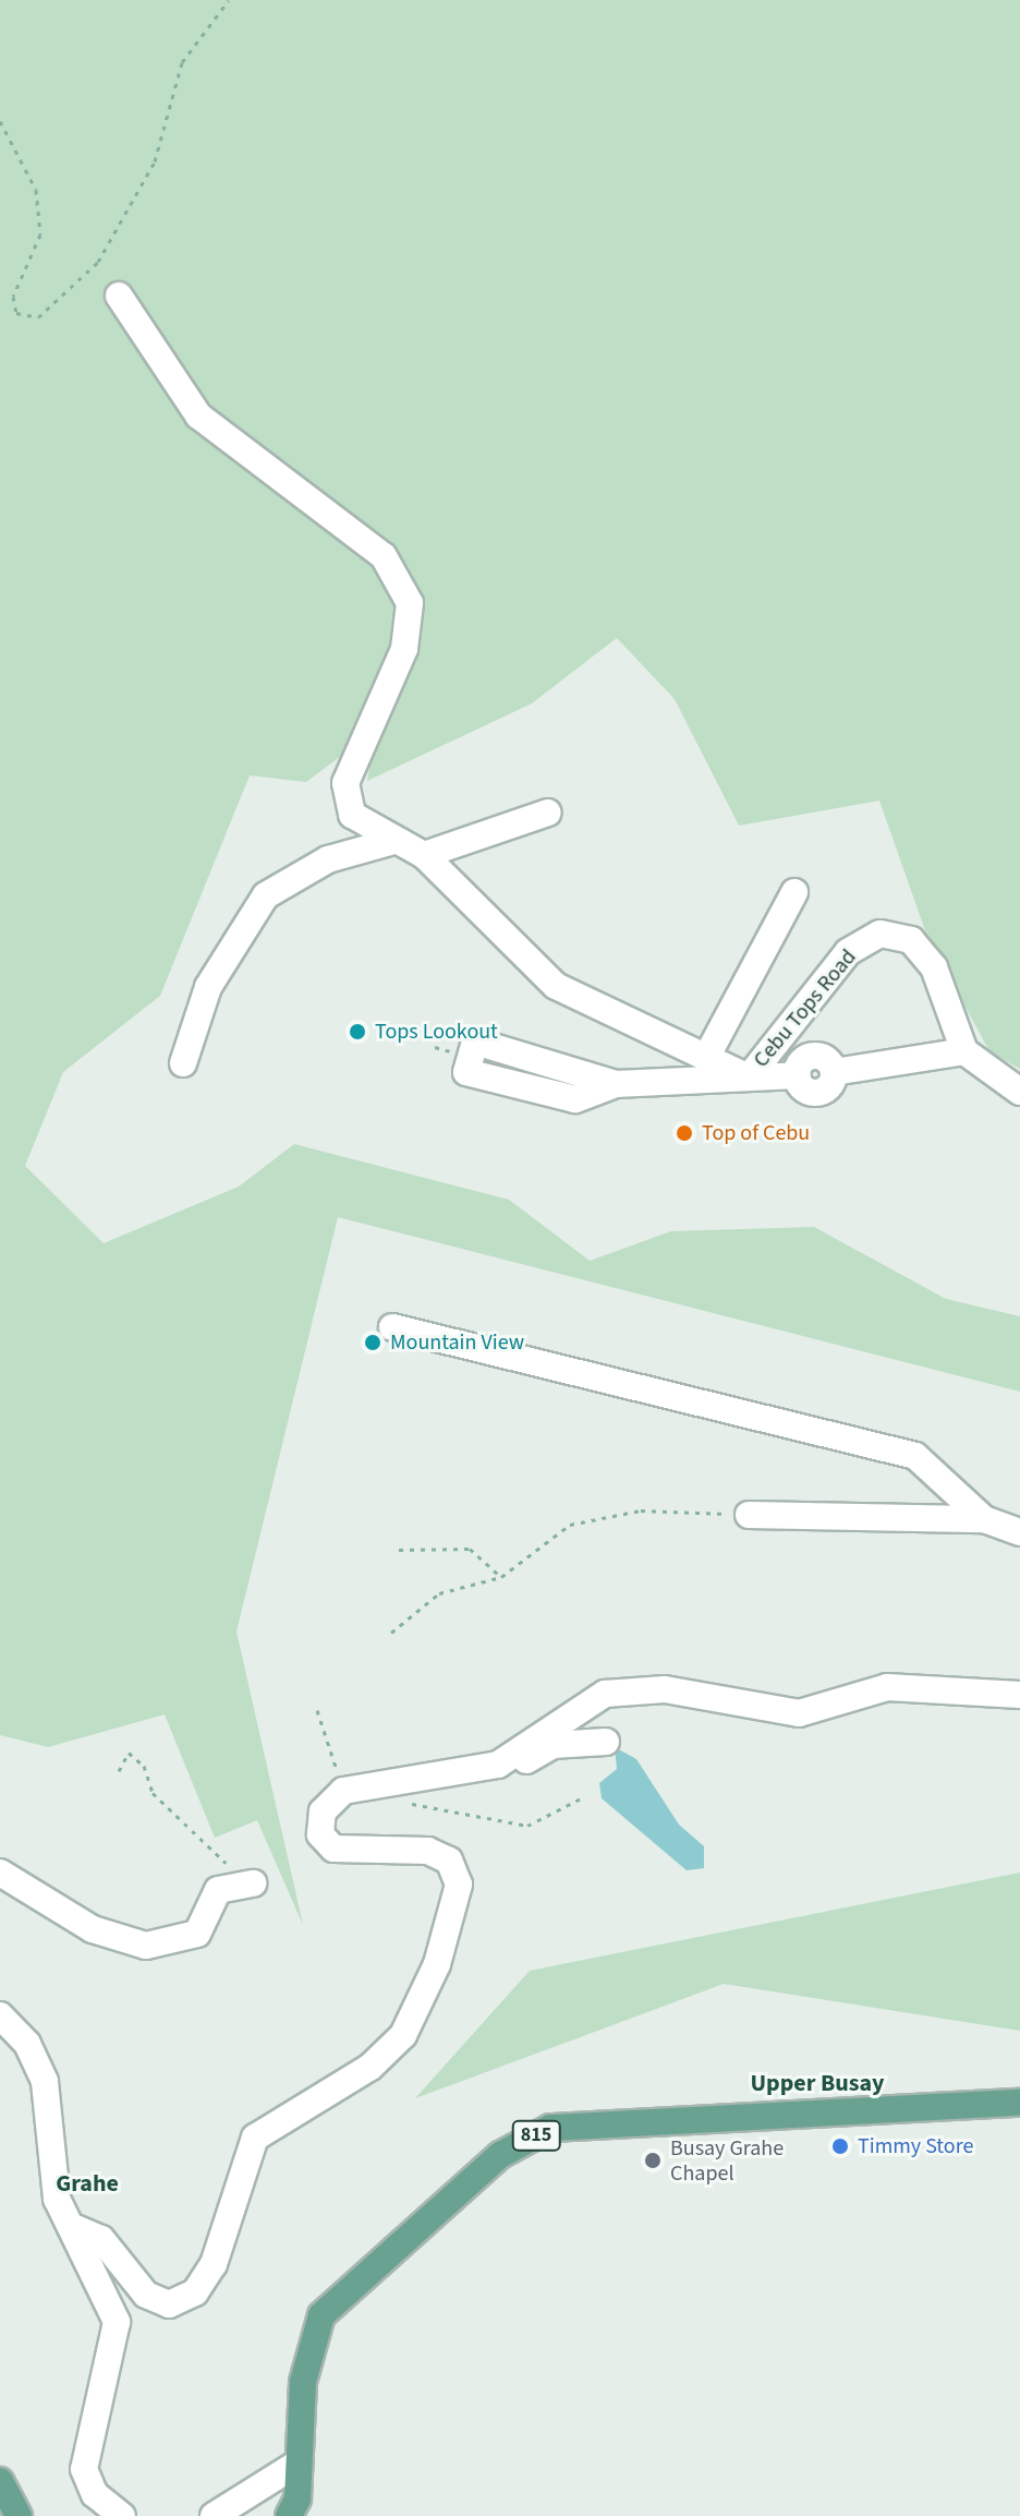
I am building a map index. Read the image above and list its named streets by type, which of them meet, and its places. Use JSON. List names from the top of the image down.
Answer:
{
  "streets": {
    "main road": ["815"],
    "street": ["Cebu Tops Road"]
  },
  "districts": ["Upper Busay", "Grahe"],
  "places": [
    "Tops Lookout",
    "Top of Cebu",
    "Mountain View",
    "Timmy Store",
    "Busay Grahe Chapel"
  ]
}
